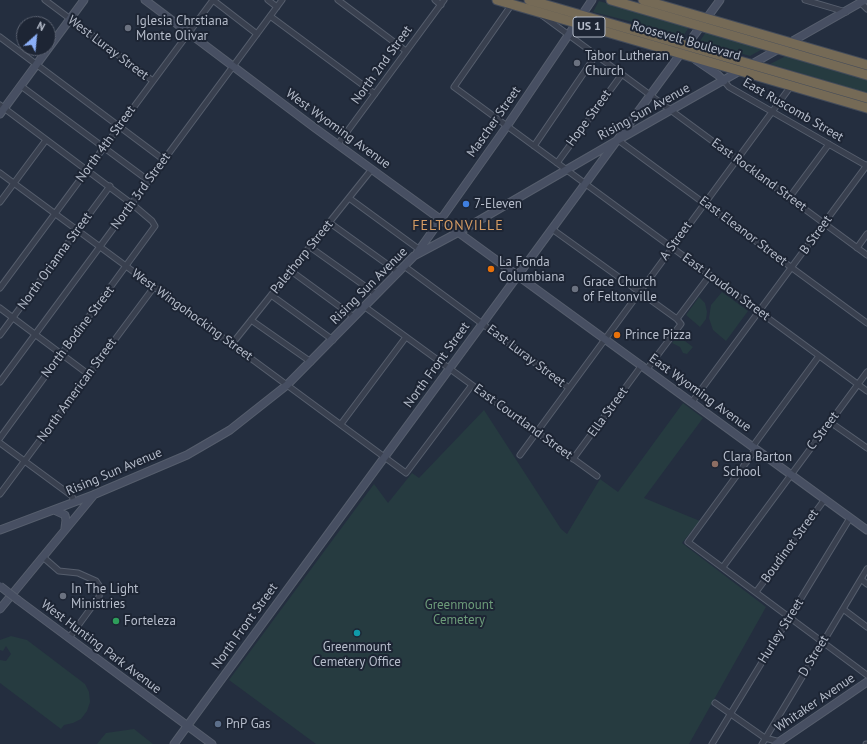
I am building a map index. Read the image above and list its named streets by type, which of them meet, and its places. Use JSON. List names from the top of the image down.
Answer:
{
  "streets": {
    "highway": ["US 1", "Roosevelt Boulevard"],
    "street": [
      "West Luray Street",
      "North 2nd Street",
      "East Ruscomb Street",
      "Rising Sun Avenue",
      "Hope Street",
      "Mascher Street",
      "West Wyoming Avenue",
      "North 4th Street",
      "East Rockland Street",
      "North 3rd Street",
      "East Eleanor Street",
      "B Street",
      "A Street",
      "Palethorp Street",
      "North Orianna Street",
      "East Loudon Street",
      "West Wingohocking Street",
      "North Bodine Street",
      "East Luray Street",
      "North Front Street",
      "North American Street",
      "East Wyoming Avenue",
      "Ella Street",
      "East Courtland Street",
      "C Street",
      "Boudinot Street",
      "Hurley Street",
      "West Hunting Park Avenue",
      "D Street",
      "Whitaker Avenue"
    ]
  },
  "crossings": [
    ["Roosevelt Boulevard", "East Ruscomb Street"],
    ["Roosevelt Boulevard", "Rising Sun Avenue"],
    ["Roosevelt Boulevard", "Mascher Street"],
    ["Roosevelt Boulevard", "East Rockland Street"],
    ["Roosevelt Boulevard", "A Street"],
    ["Roosevelt Boulevard", "East Loudon Street"],
    ["Roosevelt Boulevard", "North Front Street"],
    ["West Luray Street", "North 4th Street"],
    ["North 2nd Street", "West Wyoming Avenue"],
    ["East Ruscomb Street", "Rising Sun Avenue"],
    ["East Ruscomb Street", "B Street"],
    ["East Ruscomb Street", "A Street"],
    ["Rising Sun Avenue", "Mascher Street"],
    ["Rising Sun Avenue", "West Wyoming Avenue"],
    ["Rising Sun Avenue", "East Rockland Street"],
    ["Rising Sun Avenue", "East Eleanor Street"],
    ["Rising Sun Avenue", "East Loudon Street"],
    ["Rising Sun Avenue", "West Wingohocking Street"],
    ["Rising Sun Avenue", "North Front Street"],
    ["Rising Sun Avenue", "East Courtland Street"],
    ["Hope Street", "East Rockland Street"],
    ["Hope Street", "East Loudon Street"],
    ["Mascher Street", "West Wyoming Avenue"],
    ["Mascher Street", "East Rockland Street"],
    ["Mascher Street", "East Loudon Street"],
    ["West Wyoming Avenue", "North 4th Street"],
    ["West Wyoming Avenue", "North 3rd Street"],
    ["West Wyoming Avenue", "Palethorp Street"],
    ["West Wyoming Avenue", "North Front Street"],
    ["West Wyoming Avenue", "East Wyoming Avenue"],
    ["North 4th Street", "West Wingohocking Street"],
    ["East Rockland Street", "B Street"],
    ["East Rockland Street", "A Street"],
    ["East Rockland Street", "North Front Street"],
    ["North 3rd Street", "West Wingohocking Street"],
    ["North 3rd Street", "North Bodine Street"],
    ["East Eleanor Street", "B Street"],
    ["East Eleanor Street", "A Street"],
    ["East Eleanor Street", "North Front Street"],
    ["B Street", "East Loudon Street"],
    ["B Street", "East Wyoming Avenue"],
    ["A Street", "East Loudon Street"],
    ["A Street", "East Luray Street"],
    ["A Street", "East Wyoming Avenue"],
    ["A Street", "East Courtland Street"],
    ["Palethorp Street", "West Wingohocking Street"],
    ["North Orianna Street", "West Wingohocking Street"],
    ["East Loudon Street", "North Front Street"],
    ["East Loudon Street", "Ella Street"],
    ["East Loudon Street", "C Street"],
    ["West Wingohocking Street", "North Bodine Street"],
    ["West Wingohocking Street", "North Front Street"],
    ["West Wingohocking Street", "North American Street"],
    ["West Wingohocking Street", "East Courtland Street"],
    ["East Luray Street", "North Front Street"],
    ["North Front Street", "East Wyoming Avenue"],
    ["North Front Street", "East Courtland Street"],
    ["North Front Street", "West Hunting Park Avenue"],
    ["East Wyoming Avenue", "Ella Street"],
    ["East Wyoming Avenue", "C Street"],
    ["East Wyoming Avenue", "Boudinot Street"],
    ["East Wyoming Avenue", "Hurley Street"],
    ["Ella Street", "East Courtland Street"]
  ],
  "districts": ["FELTONVILLE"],
  "parks": ["Greenmount Cemetery"],
  "places": [
    "Iglesia Chrstiana Monte Olivar",
    "Tabor Lutheran Church",
    "7-Eleven",
    "La Fonda Columbiana",
    "Grace Church of Feltonville",
    "Prince Pizza",
    "Clara Barton School",
    "In The Light Ministries",
    "Forteleza",
    "Greenmount Cemetery Office",
    "PnP Gas"
  ],
  "north": "top right"
}
